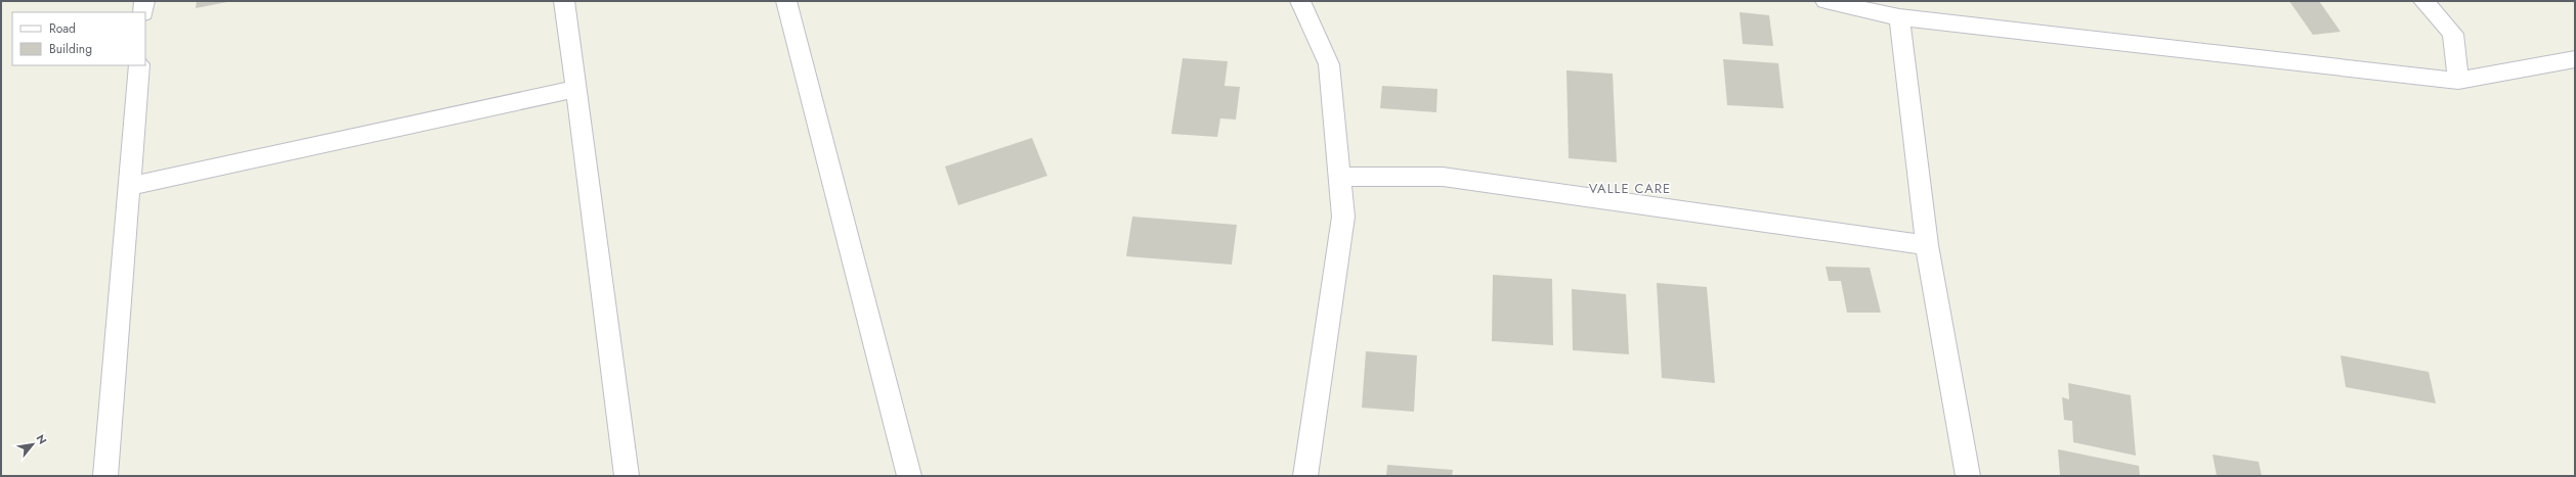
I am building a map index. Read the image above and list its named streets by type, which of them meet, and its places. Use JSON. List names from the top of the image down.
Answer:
{
  "districts": ["VALLE CARE"],
  "legend": ["Road", "Building"],
  "north": "top right"
}
